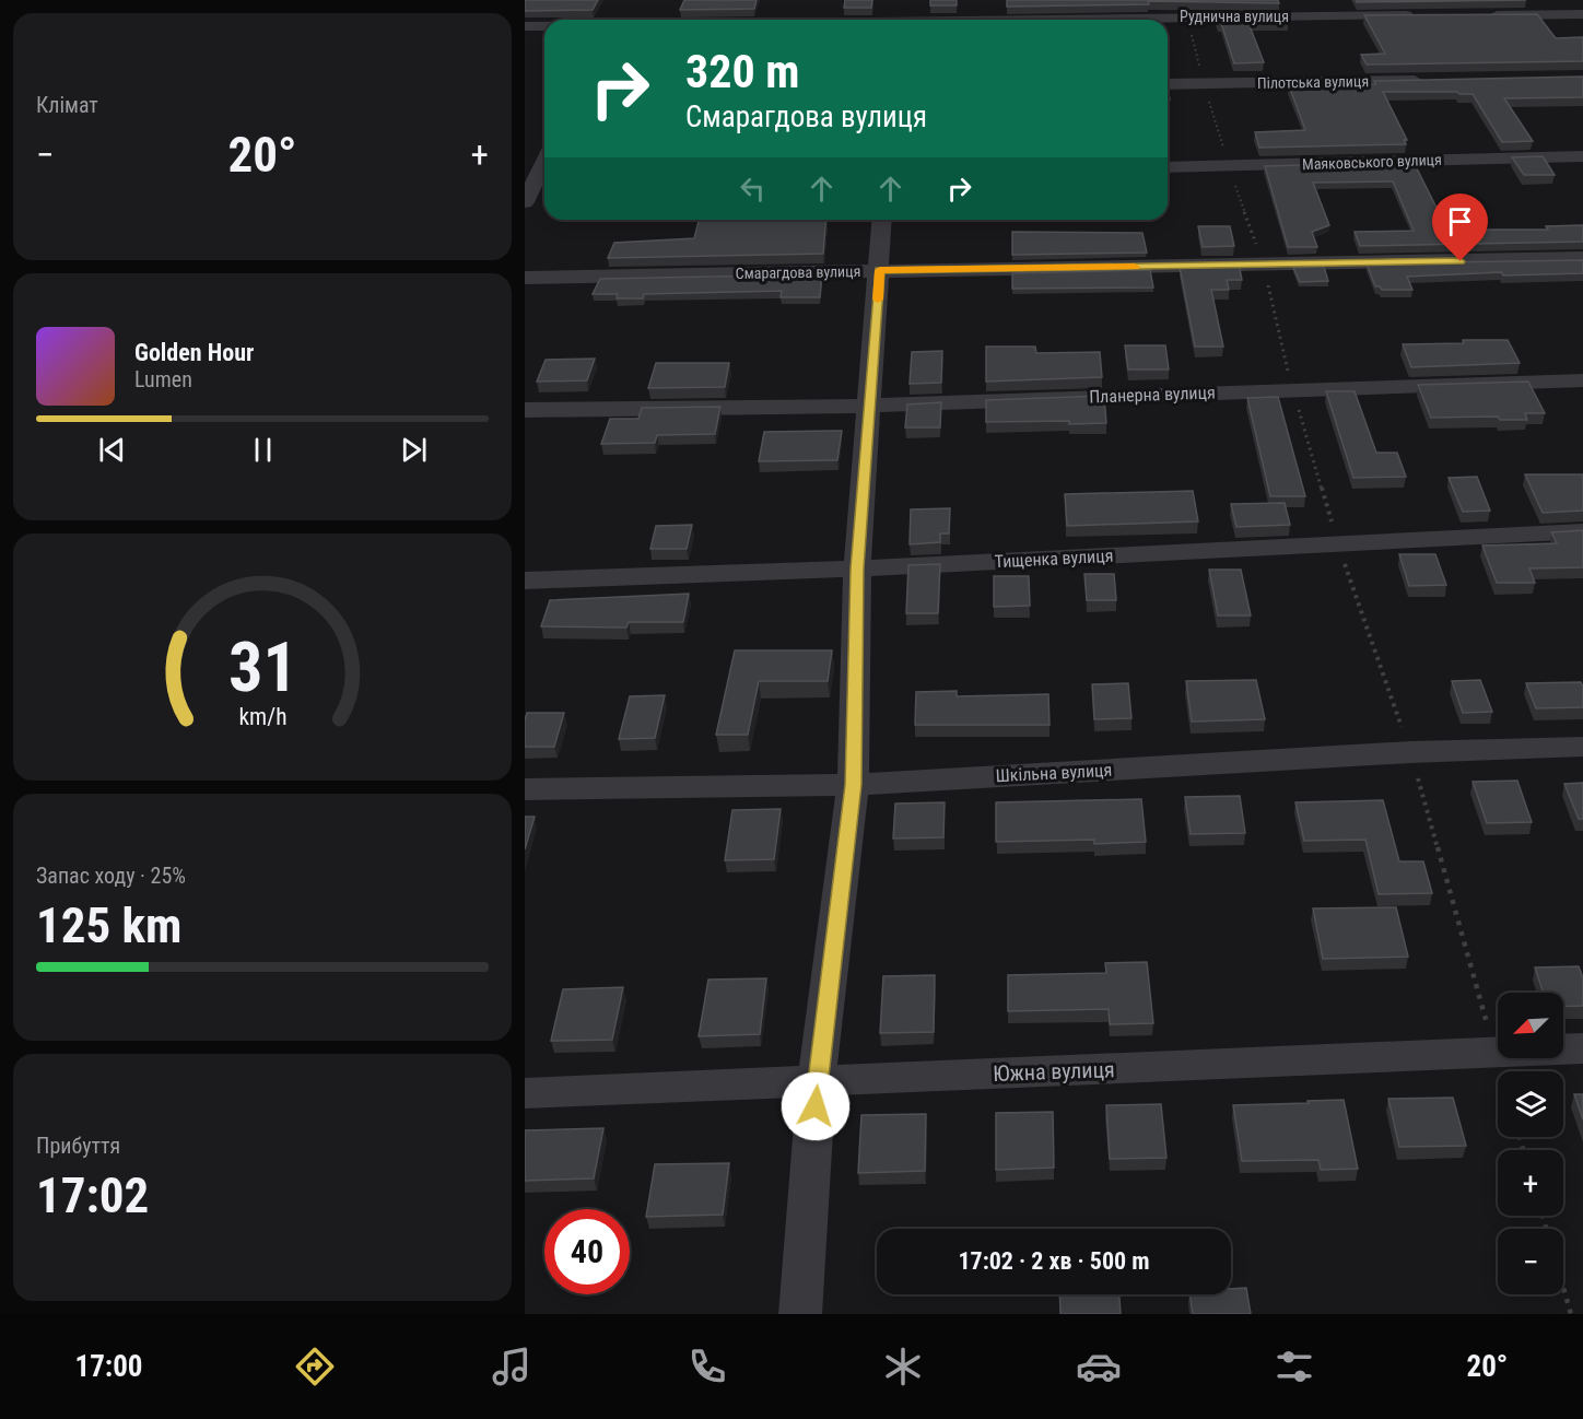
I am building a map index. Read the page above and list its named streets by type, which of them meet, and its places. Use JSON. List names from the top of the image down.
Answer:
{
  "streets": {
    "street": [
      "Руднична вулиця",
      "Пілотська вулиця",
      "Маяковського вулиця",
      "Смарагдова вулиця",
      "Планерна вулиця",
      "Тищенка вулиця",
      "Шкільна вулиця",
      "Южна вулиця"
    ]
  },
  "north": "bottom left",
  "page": {
    "tile": [
      "Клімат",
      ["Запас ходу · 25%", "125 km"],
      ["Прибуття", "17:02"]
    ],
    "turn": ["320 m", "Смарагдова вулиця"],
    "heat": ["−", "20°", "+"],
    "song": ["Golden Hour", "Lumen"],
    "map_buttons": ["+", "−"],
    "limit": "40",
    "trip": "17:02 · 2 хв · 500 m",
    "tabs": ["17:00", "20°"],
    "gauge": ["31", "km/h"]
  }
}
